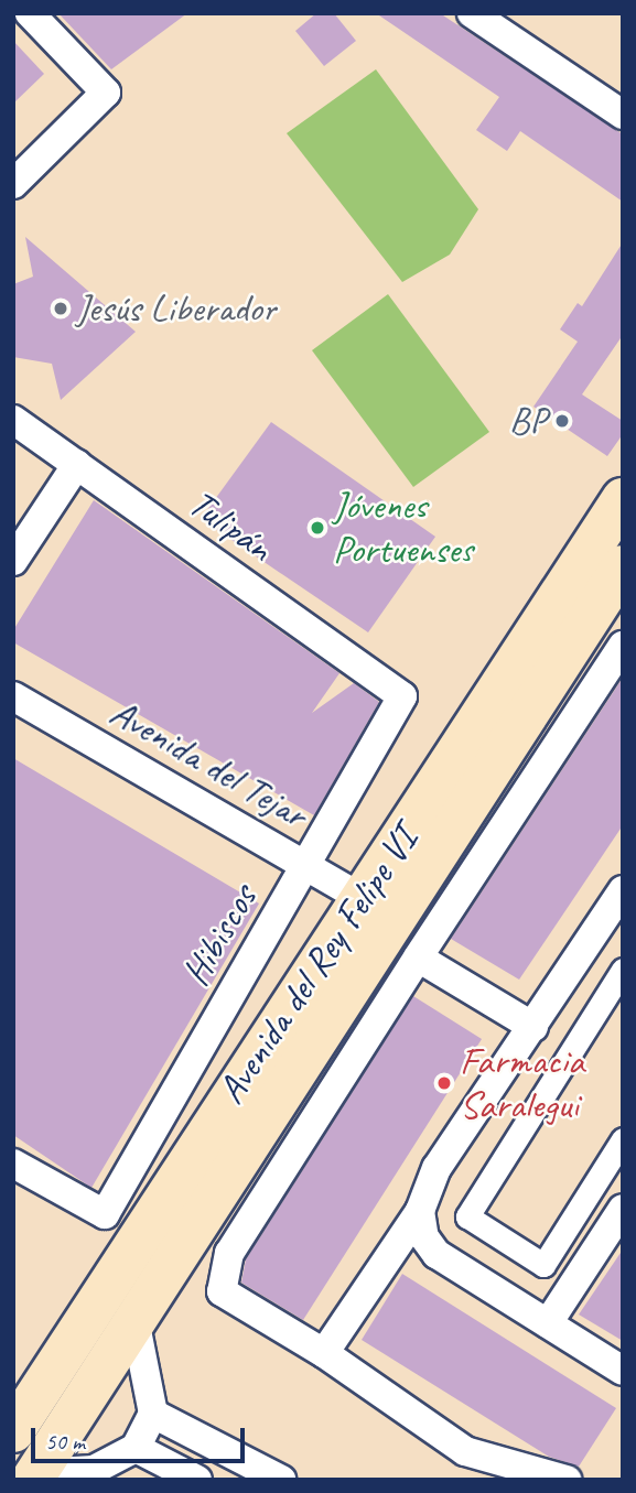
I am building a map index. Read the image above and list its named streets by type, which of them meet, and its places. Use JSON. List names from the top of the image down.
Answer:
{
  "streets": {
    "main road": ["Avenida del Rey Felipe VI"],
    "street": ["Tulipán", "Avenida del Tejar", "Hibiscos"]
  },
  "crossings": [
    ["Tulipán", "Hibiscos"],
    ["Avenida del Tejar", "Hibiscos"],
    ["Avenida del Tejar", "Avenida del Rey Felipe VI"]
  ],
  "places": [
    "Jesús Liberador",
    "BP",
    "Jóvenes Portuenses",
    "Farmacia Saralegui"
  ],
  "scale_bar": "50 m"
}
